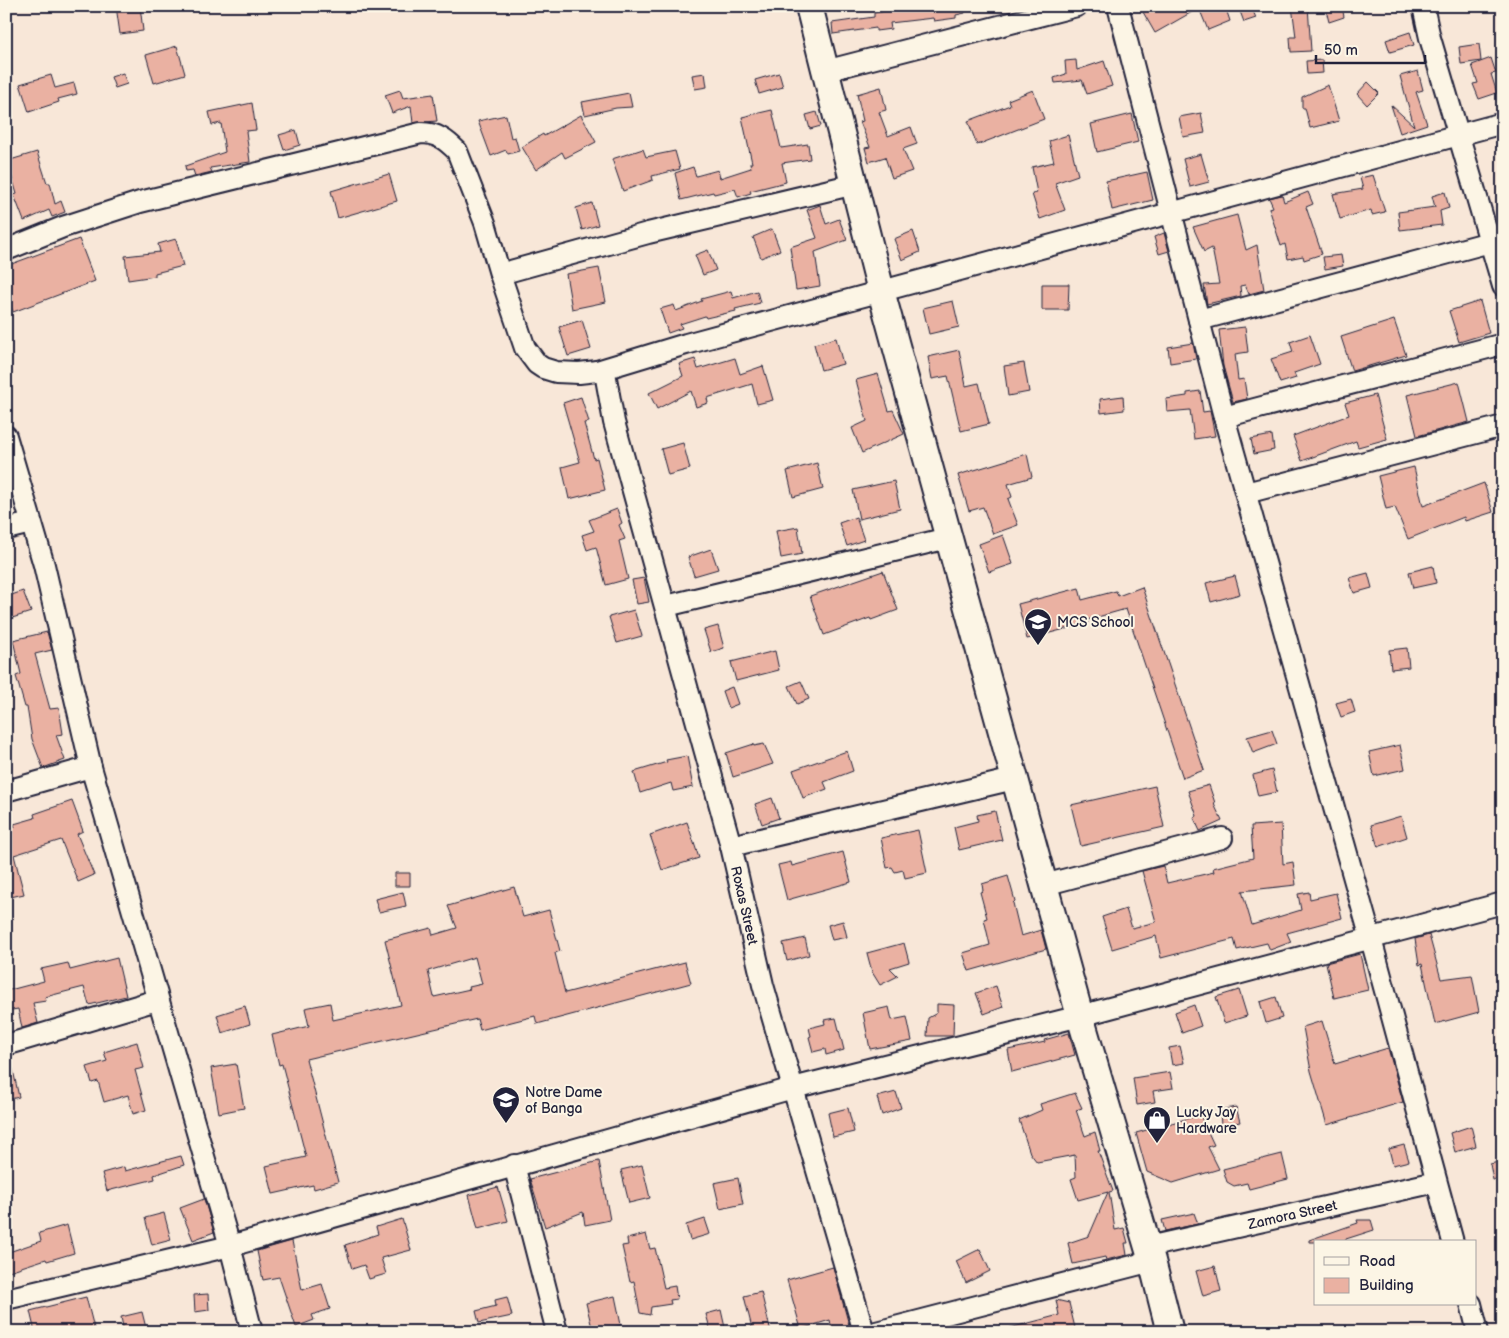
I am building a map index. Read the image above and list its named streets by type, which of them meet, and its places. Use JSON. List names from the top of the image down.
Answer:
{
  "streets": {
    "street": ["Roxas Street", "Zamora Street"]
  },
  "places": {
    "school or university": ["MCS School", "Notre Dame of Banga"],
    "shop": ["Lucky Jay Hardware"]
  },
  "legend": ["Road", "Building"],
  "scale_bar": "50 m"
}
